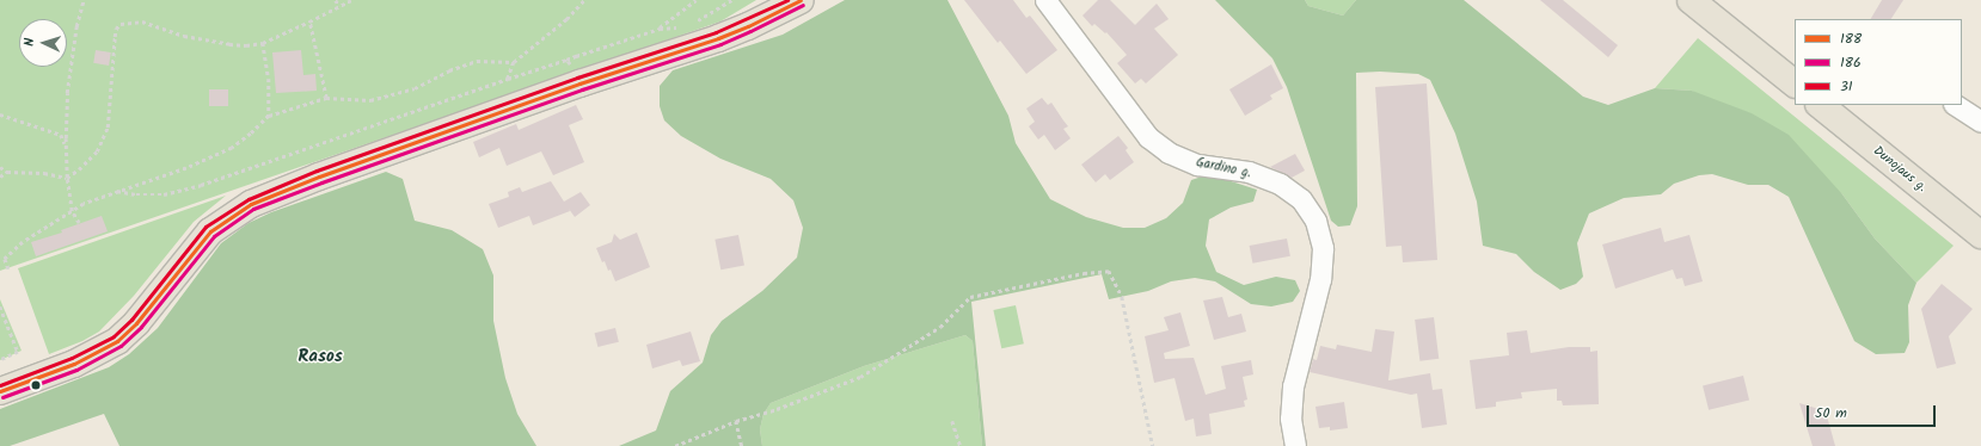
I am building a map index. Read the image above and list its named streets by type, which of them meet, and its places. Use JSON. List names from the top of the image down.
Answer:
{
  "streets": {
    "main road": ["Dunojaus g."],
    "street": ["Gardino g."]
  },
  "districts": ["Rasos"],
  "lines": ["transit line 188", "transit line 31", "transit line 186"],
  "legend": ["188", "186", "31"],
  "scale_bar": "50 m",
  "north": "left"
}
